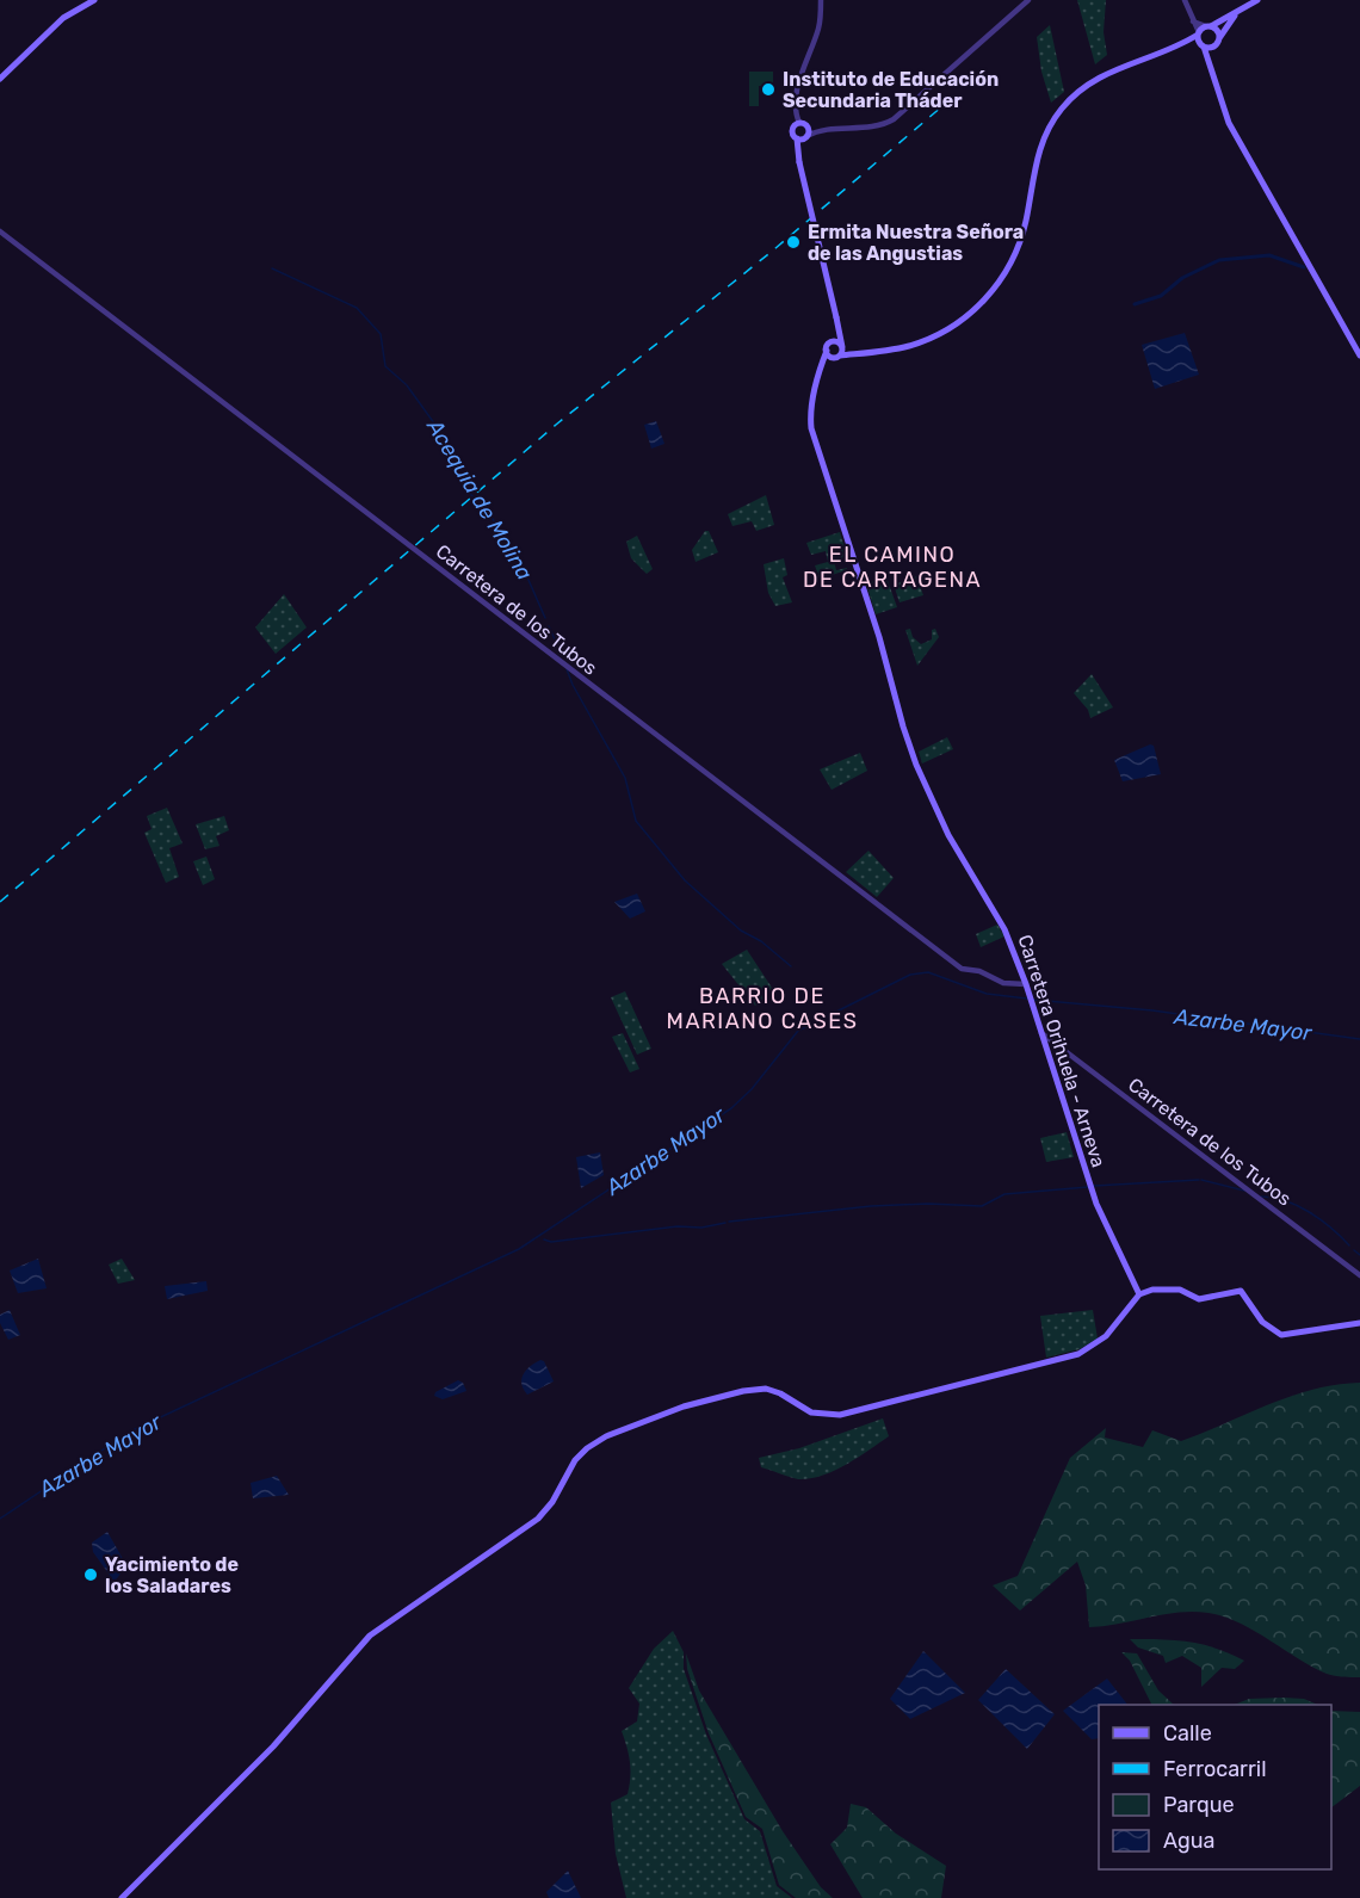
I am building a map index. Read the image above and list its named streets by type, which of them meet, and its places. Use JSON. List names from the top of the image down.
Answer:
{
  "streets": {
    "main road": ["Carretera Orihuela - Arneva"],
    "street": ["Carretera de los Tubos"]
  },
  "crossings": [
    ["Carretera de los Tubos", "Carretera Orihuela - Arneva"]
  ],
  "districts": ["EL CAMINO DE CARTAGENA", "BARRIO DE MARIANO CASES"],
  "water": ["Acequia de Molina", "Azarbe Mayor"],
  "places": ["Instituto de Educación Secundaria Tháder", "Ermita Nuestra Señora de las Angustias", "Yacimiento de los Saladares"],
  "legend": [
    "Calle",
    "Ferrocarril",
    "Parque",
    "Agua"
  ]
}
